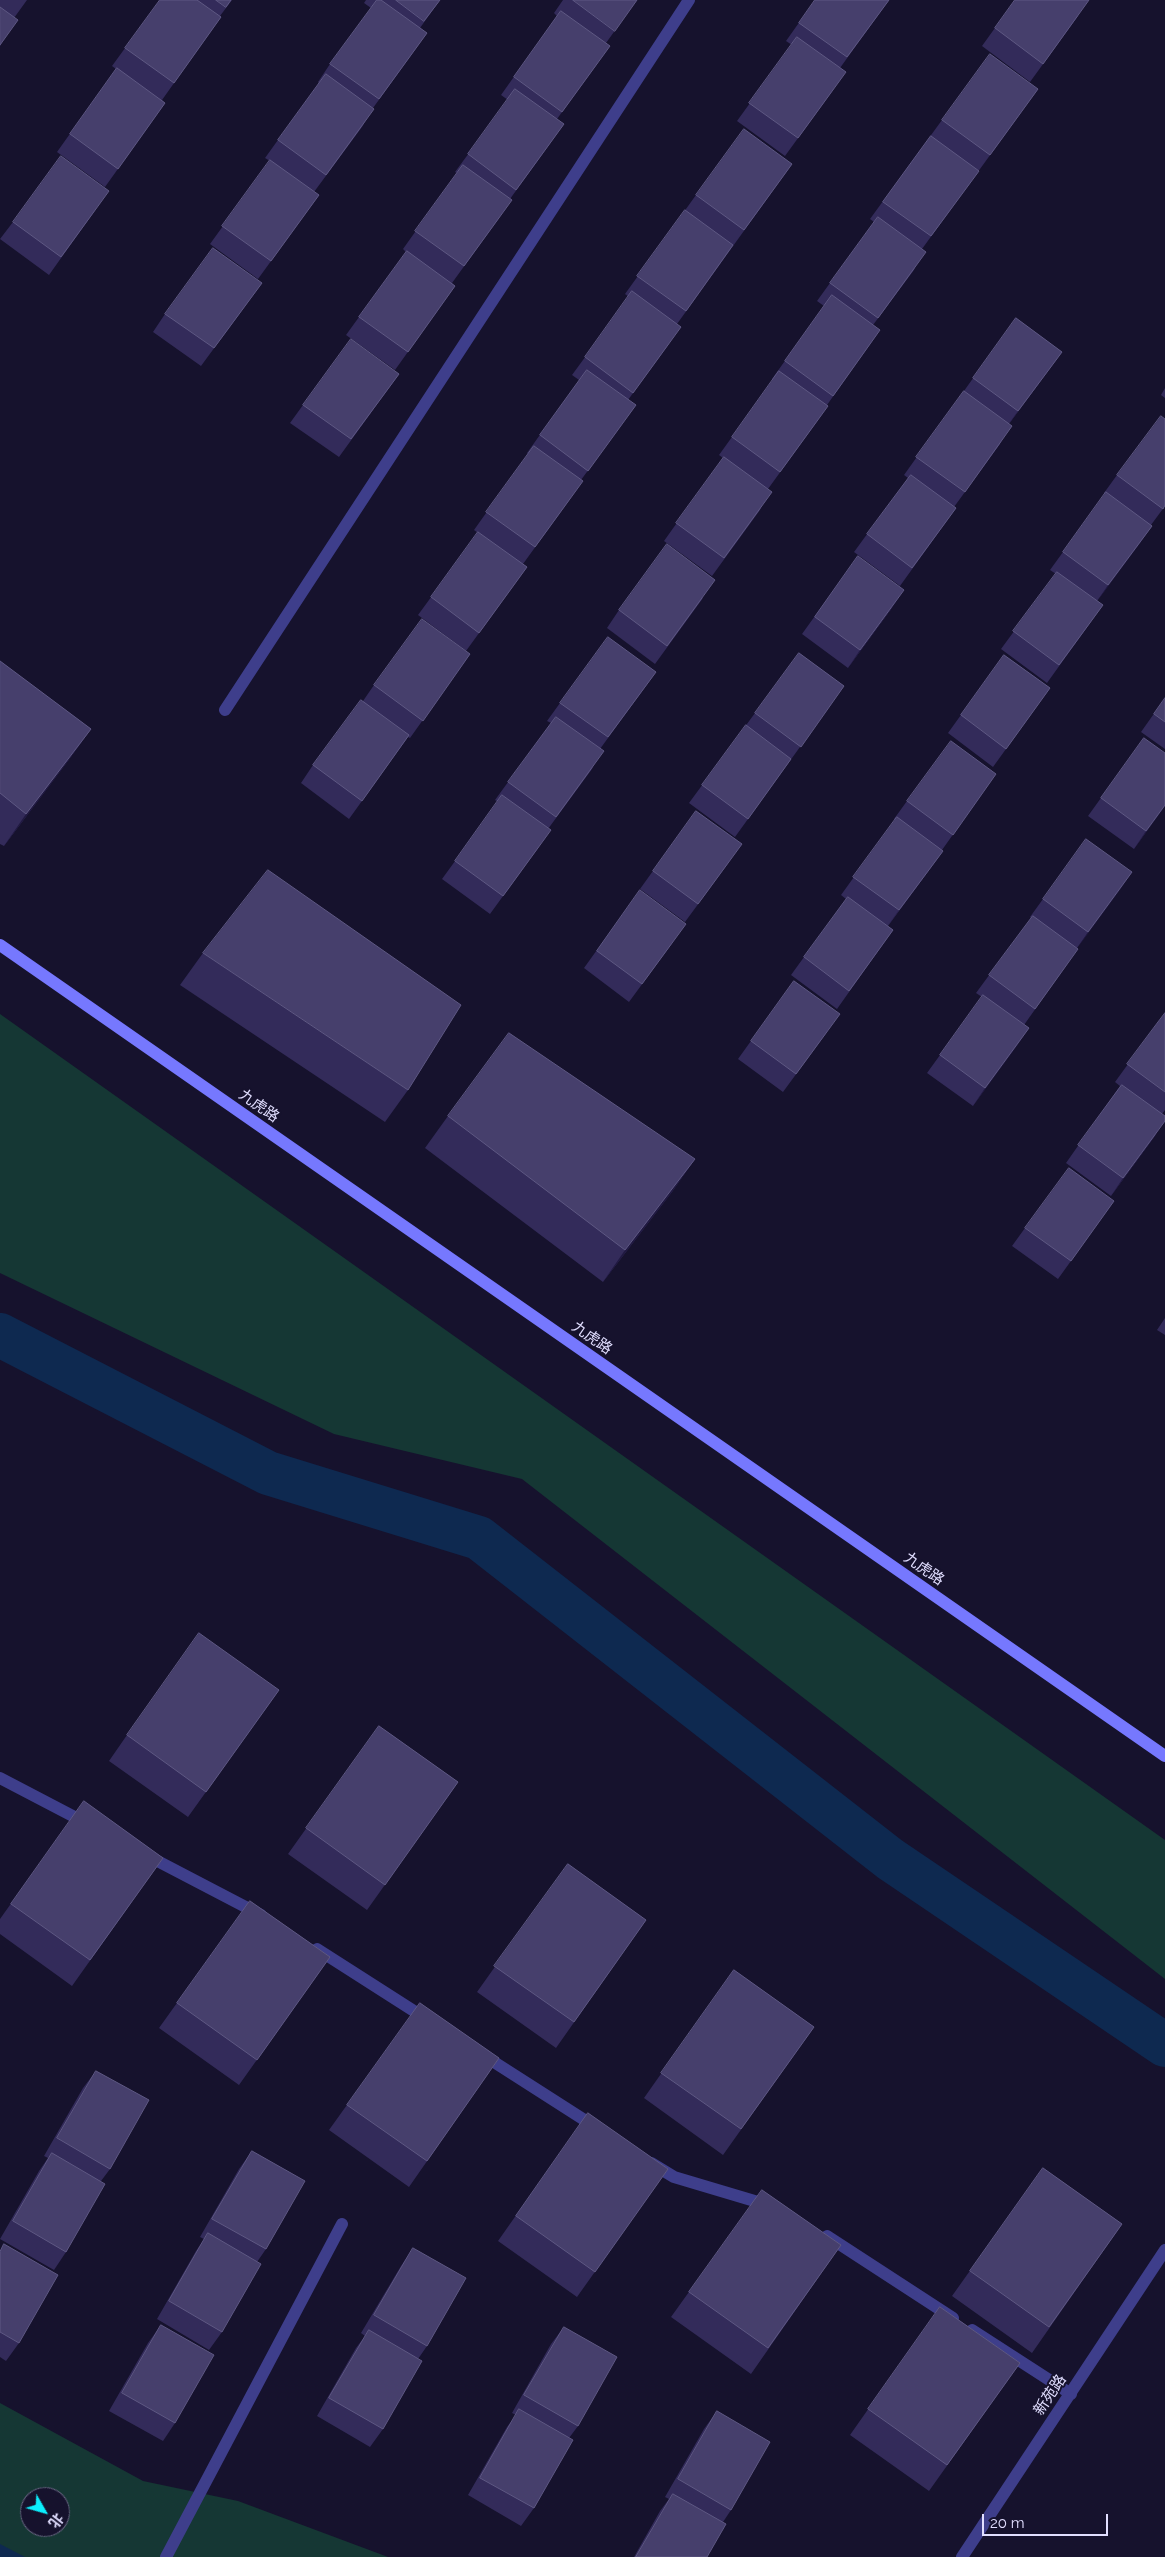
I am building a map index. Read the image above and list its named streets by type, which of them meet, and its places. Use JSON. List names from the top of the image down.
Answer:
{
  "streets": {
    "street": ["九虎路", "新苑路"]
  },
  "scale_bar": "20 m",
  "north": "bottom right"
}
